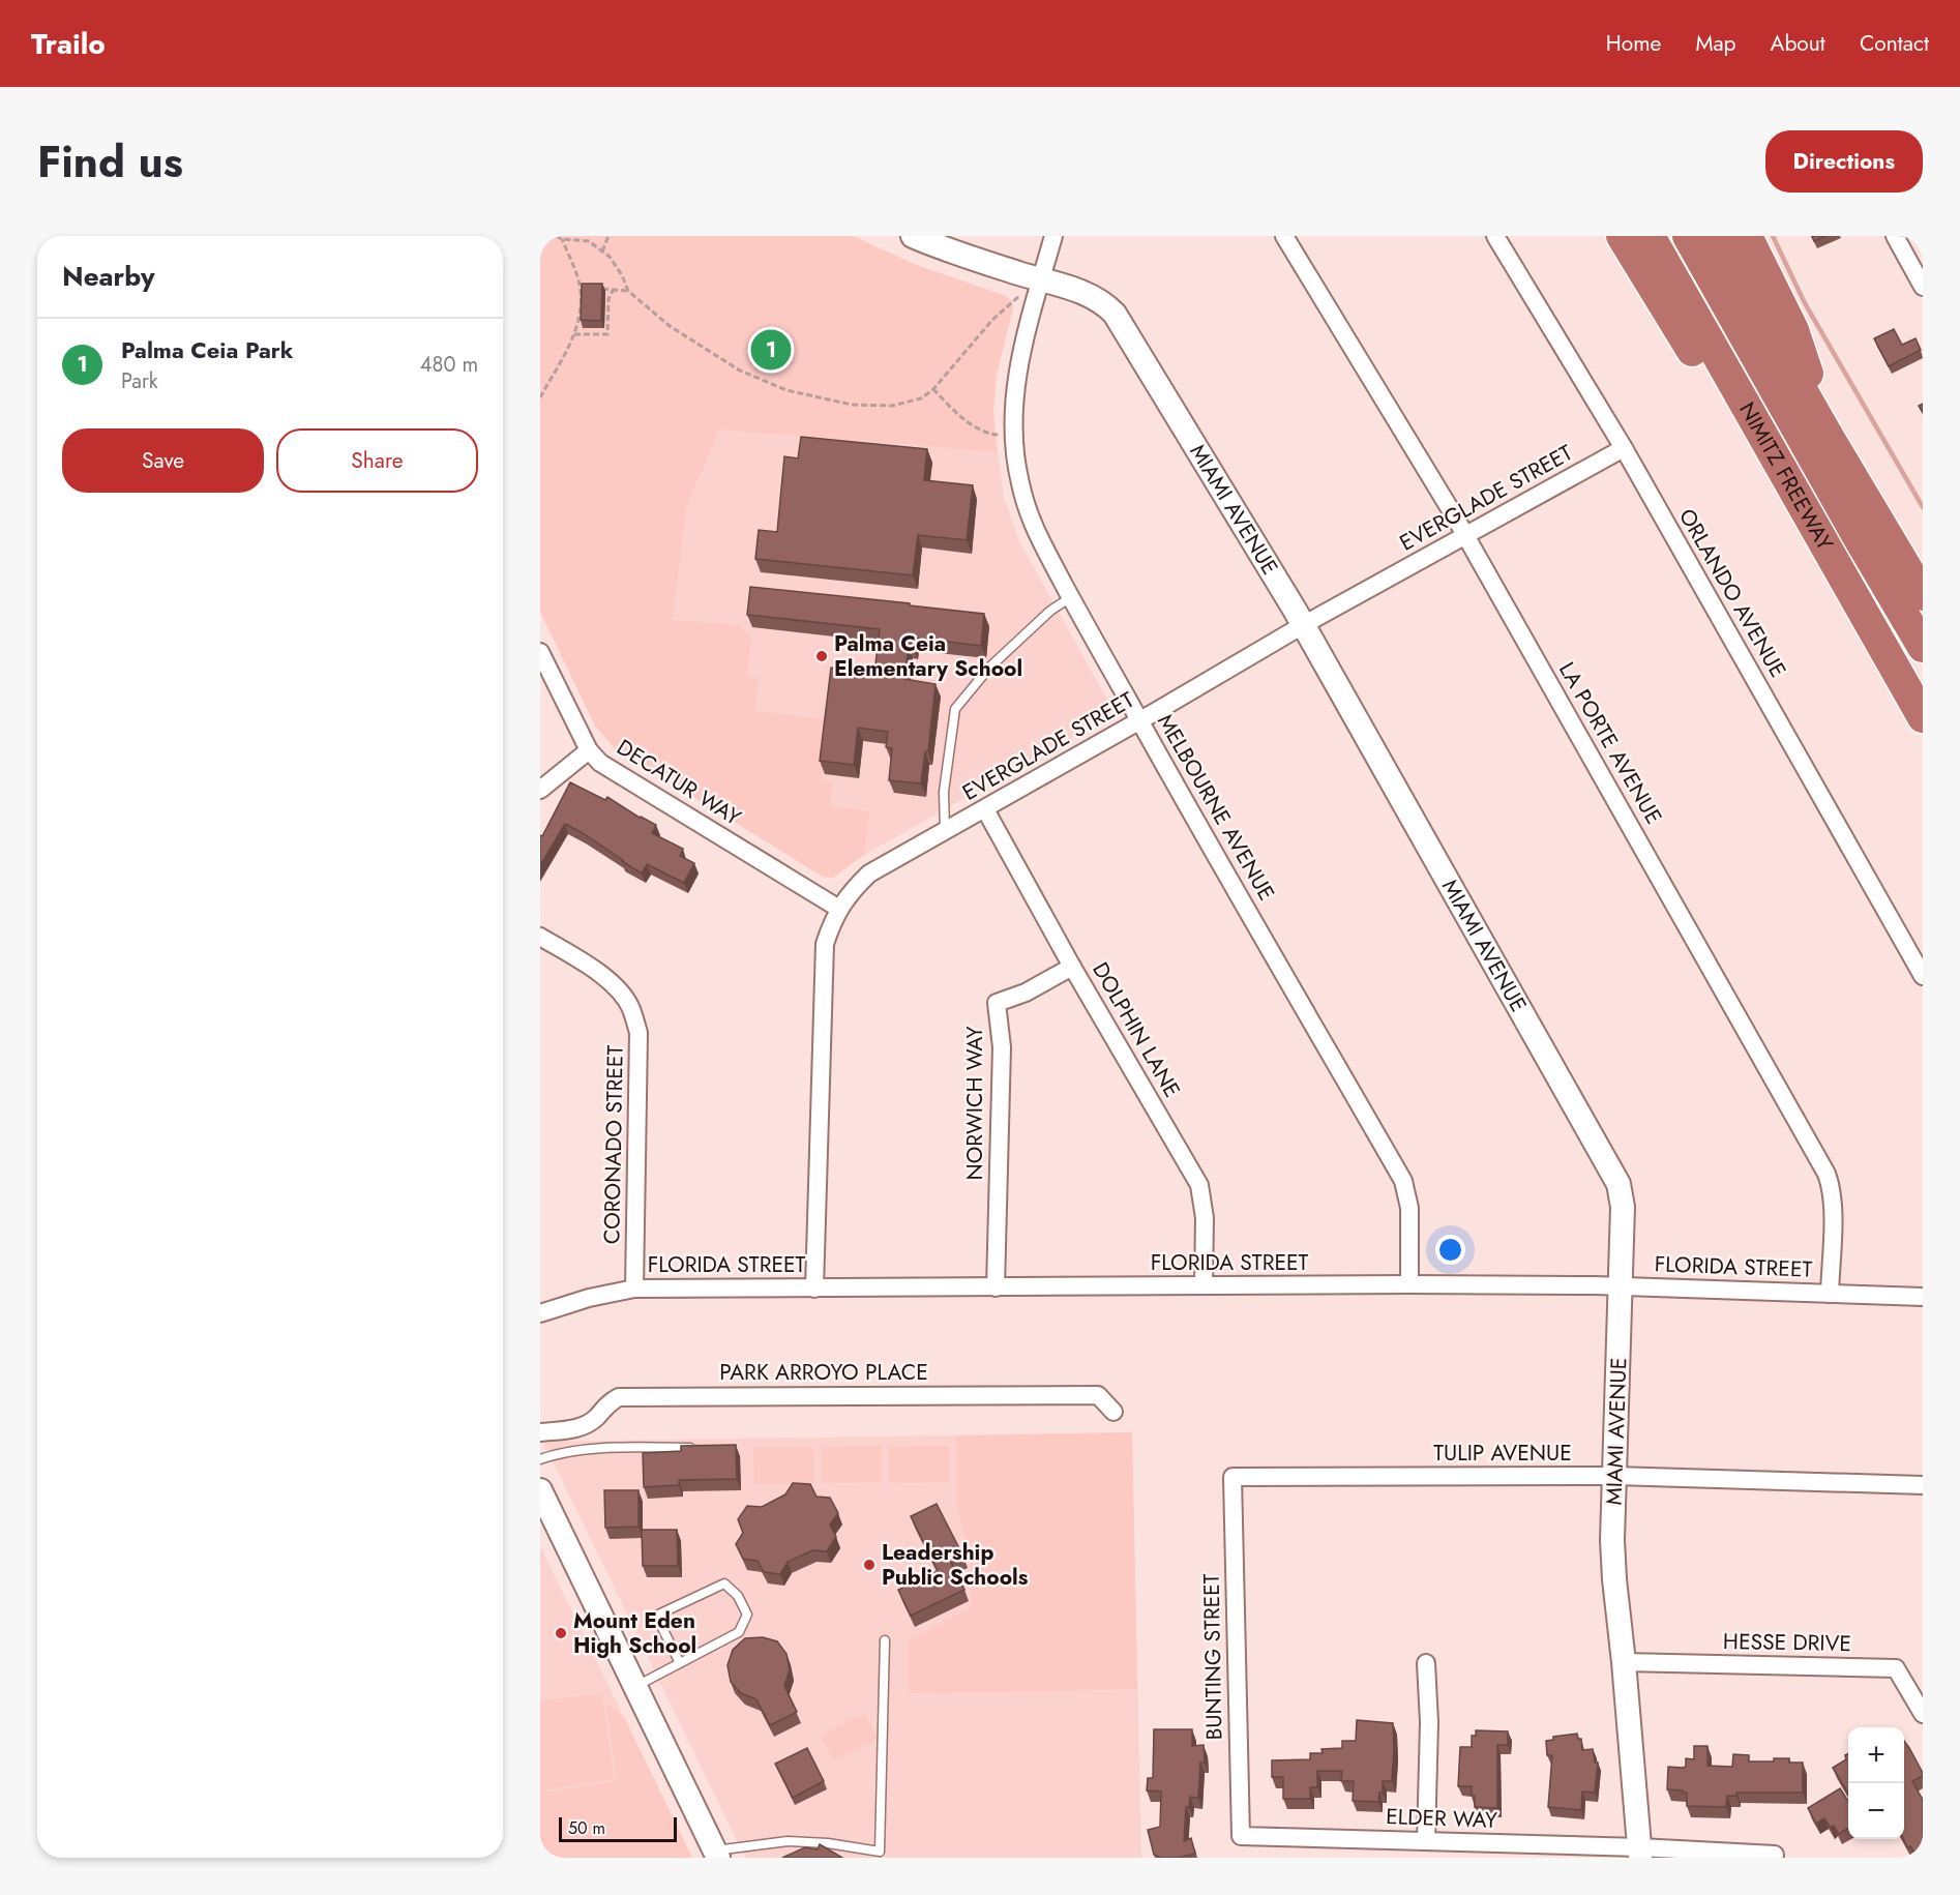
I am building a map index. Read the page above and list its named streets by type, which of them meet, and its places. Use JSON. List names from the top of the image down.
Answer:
{
  "streets": {
    "highway": ["NIMITZ FREEWAY"],
    "street": [
      "EVERGLADE STREET",
      "MIAMI AVENUE",
      "ORLANDO AVENUE",
      "LA PORTE AVENUE",
      "DECATUR WAY",
      "MELBOURNE AVENUE",
      "DOLPHIN LANE",
      "NORWICH WAY",
      "CORONADO STREET",
      "FLORIDA STREET",
      "PARK ARROYO PLACE",
      "TULIP AVENUE",
      "HESSE DRIVE",
      "BUNTING STREET",
      "ELDER WAY"
    ]
  },
  "crossings": [
    ["EVERGLADE STREET", "MIAMI AVENUE"],
    ["EVERGLADE STREET", "ORLANDO AVENUE"],
    ["EVERGLADE STREET", "LA PORTE AVENUE"],
    ["EVERGLADE STREET", "DECATUR WAY"],
    ["EVERGLADE STREET", "MELBOURNE AVENUE"],
    ["EVERGLADE STREET", "DOLPHIN LANE"],
    ["EVERGLADE STREET", "FLORIDA STREET"],
    ["MIAMI AVENUE", "MELBOURNE AVENUE"],
    ["MIAMI AVENUE", "FLORIDA STREET"],
    ["MIAMI AVENUE", "TULIP AVENUE"],
    ["MIAMI AVENUE", "HESSE DRIVE"],
    ["MIAMI AVENUE", "ELDER WAY"],
    ["LA PORTE AVENUE", "FLORIDA STREET"],
    ["MELBOURNE AVENUE", "FLORIDA STREET"],
    ["DOLPHIN LANE", "NORWICH WAY"],
    ["DOLPHIN LANE", "FLORIDA STREET"],
    ["NORWICH WAY", "FLORIDA STREET"],
    ["CORONADO STREET", "FLORIDA STREET"],
    ["TULIP AVENUE", "BUNTING STREET"],
    ["BUNTING STREET", "ELDER WAY"]
  ],
  "places": ["Palma Ceia Elementary School", "Leadership Public Schools", "Mount Eden High School"],
  "scale_bar": "50 m",
  "page": {
    "header": "Trailo",
    "nav": [
      "Home",
      "Map",
      "About",
      "Contact"
    ],
    "title": "Find us",
    "buttons": [
      "Directions",
      ["Save", "Share"]
    ],
    "heading": "Nearby",
    "list": [
      {
        "mark": "1",
        "name": "Palma Ceia Park",
        "note": "Park",
        "value": "480 m"
      }
    ],
    "pins": "1",
    "map_buttons": ["+", "−"],
    "scale": "50 m"
  }
}
